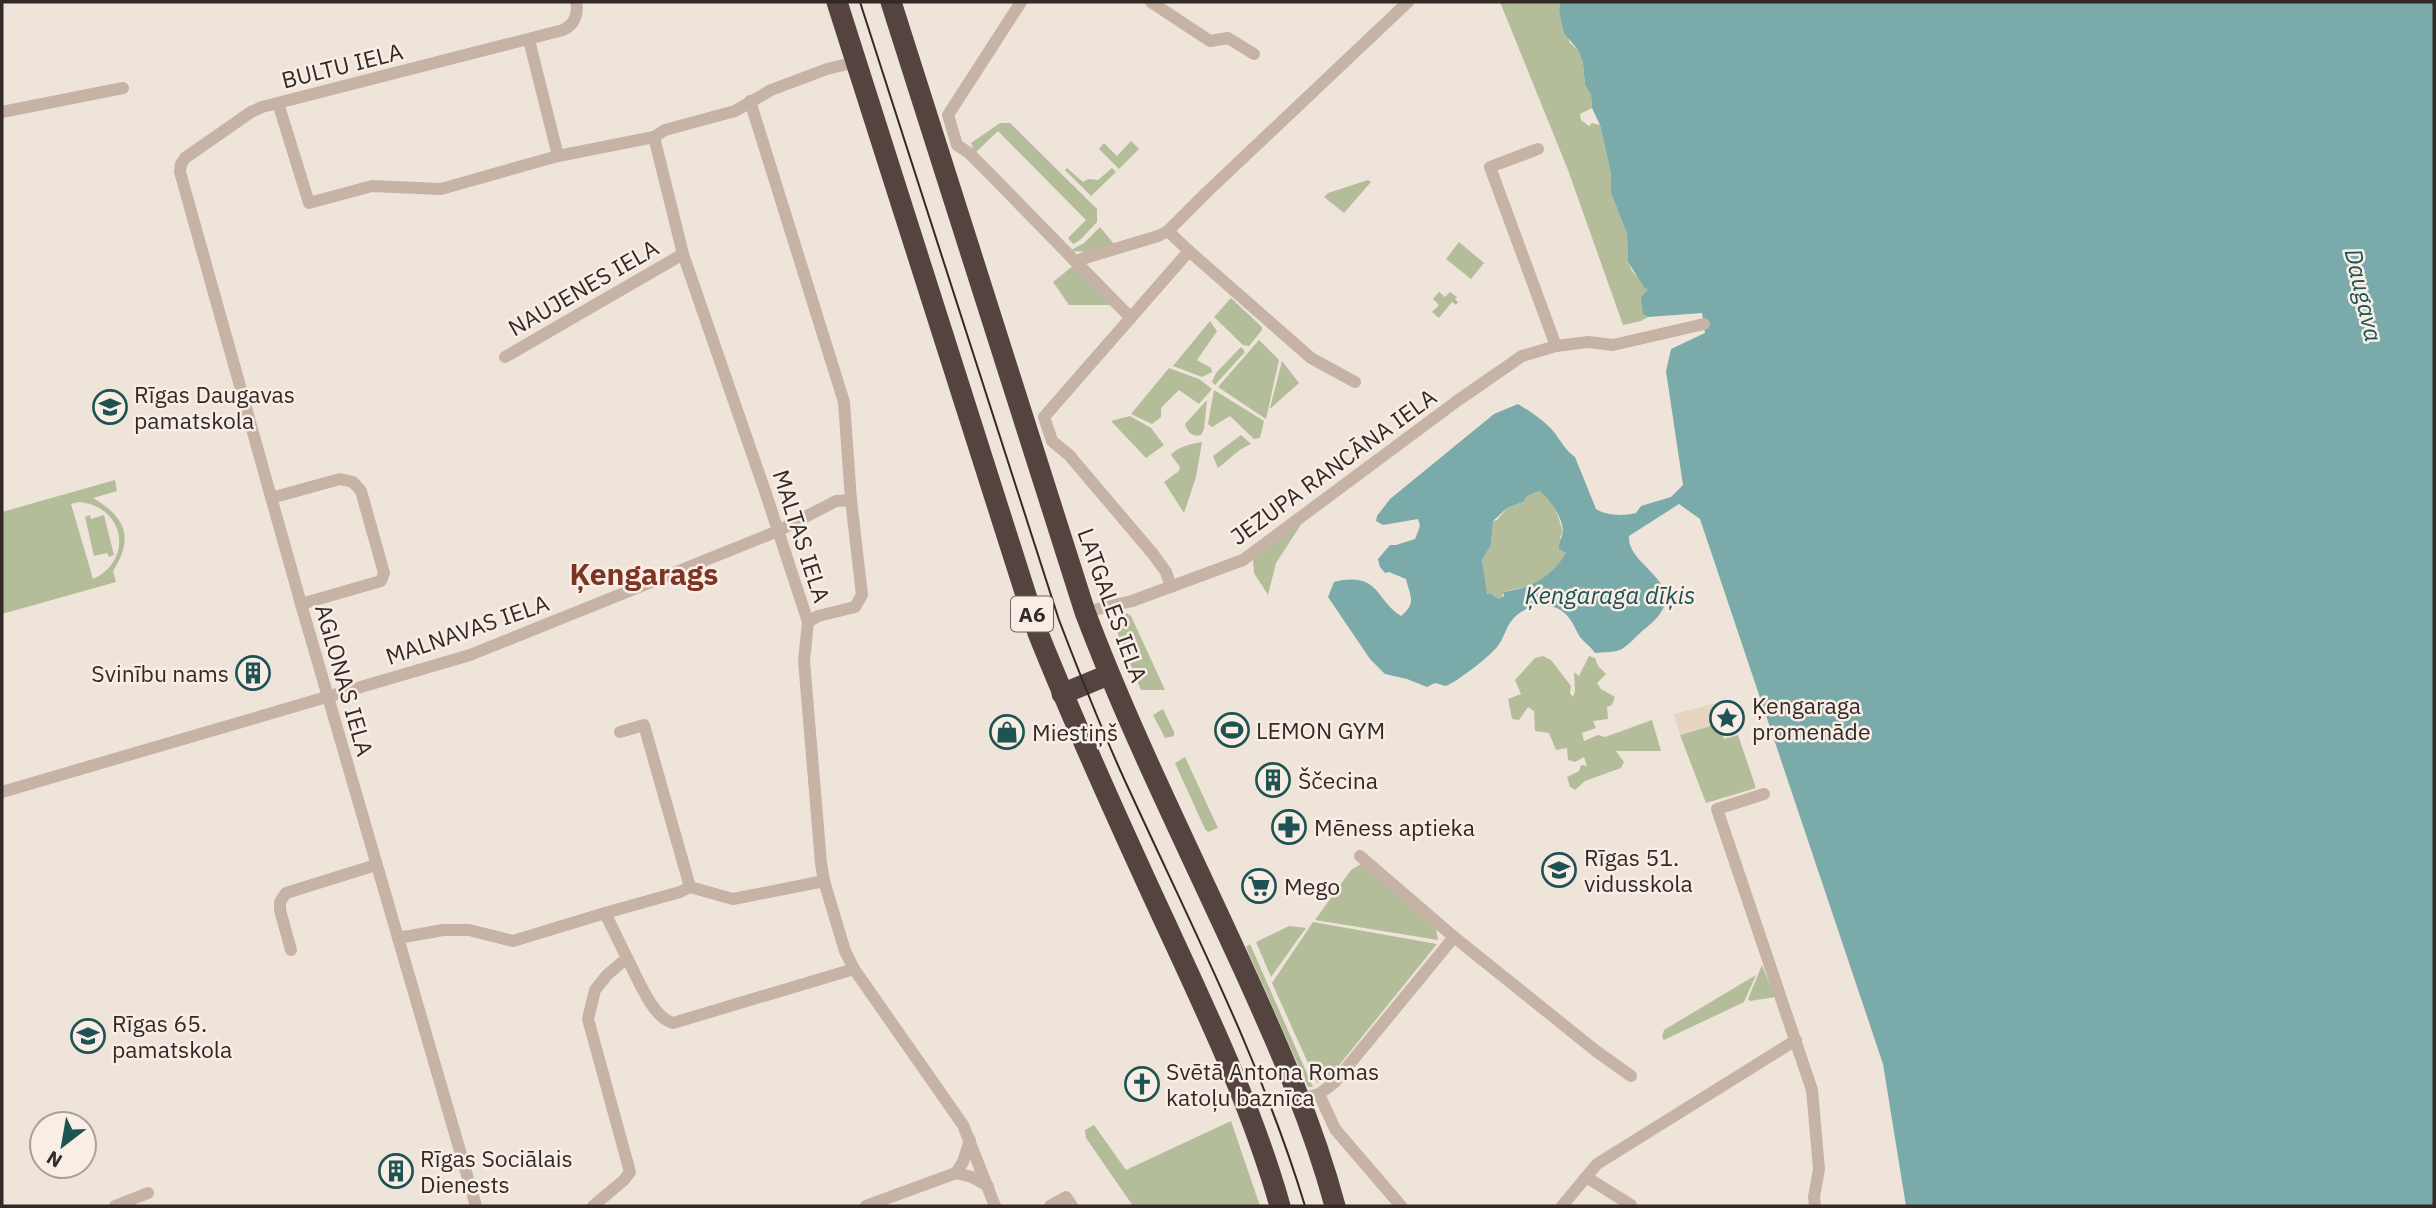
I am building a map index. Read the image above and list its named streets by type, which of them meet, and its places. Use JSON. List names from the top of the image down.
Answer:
{
  "streets": {
    "highway": ["LATGALES IELA", "A6"],
    "street": [
      "BULTU IELA",
      "NAUJENES IELA",
      "JEZUPA RANCĀNA IELA",
      "MALTAS IELA",
      "MALNAVAS IELA",
      "AGLONAS IELA"
    ]
  },
  "crossings": [
    ["BULTU IELA", "AGLONAS IELA"],
    ["NAUJENES IELA", "MALTAS IELA"],
    ["JEZUPA RANCĀNA IELA", "LATGALES IELA"],
    ["MALTAS IELA", "MALNAVAS IELA"],
    ["MALNAVAS IELA", "AGLONAS IELA"]
  ],
  "districts": ["Ķengarags"],
  "water": ["Daugava", "Ķengaraga dīķis"],
  "places": {
    "school or university": ["Rīgas Daugavas pamatskola", "Rīgas 51. vidusskola", "Rīgas 65. pamatskola"],
    "building": ["Svinību nams", "Ščecina", "Rīgas Sociālais Dienests"],
    "place": ["Ķengaraga promenāde"],
    "sports": ["LEMON GYM"],
    "shop": ["Miestiņš"],
    "pharmacy": ["Mēness aptieka"],
    "supermarket": ["Mego"],
    "church": ["Svētā Antona Romas katoļu baznīca"]
  },
  "north": "bottom left"
}
